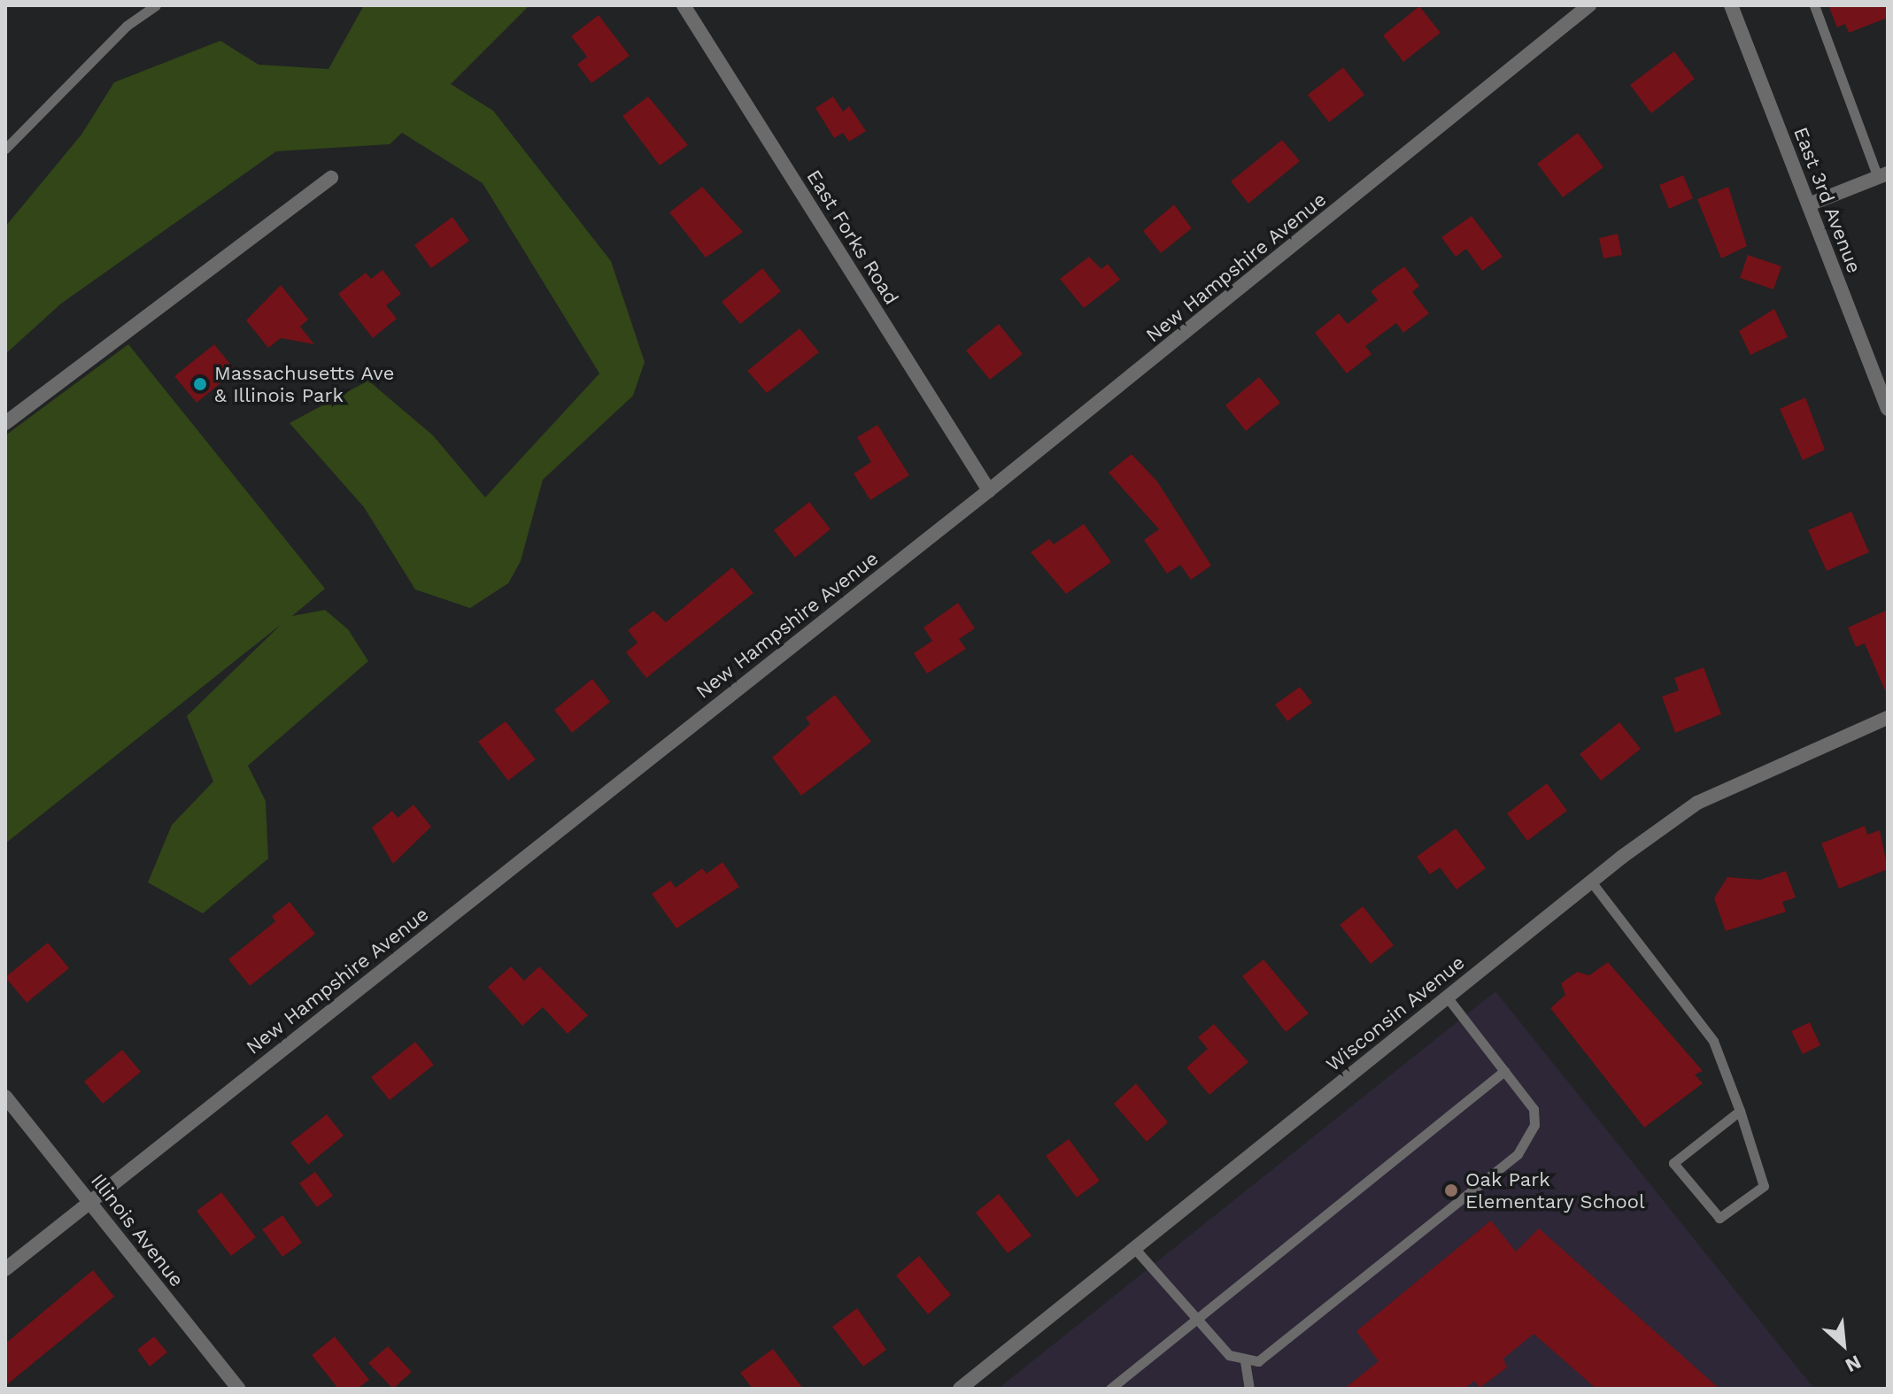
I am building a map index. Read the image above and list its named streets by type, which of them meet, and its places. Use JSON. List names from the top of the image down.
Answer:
{
  "streets": {
    "street": [
      "East 3rd Avenue",
      "East Forks Road",
      "New Hampshire Avenue",
      "Wisconsin Avenue",
      "Illinois Avenue"
    ]
  },
  "crossings": [
    ["East Forks Road", "New Hampshire Avenue"],
    ["New Hampshire Avenue", "Illinois Avenue"]
  ],
  "places": ["Massachusetts Ave & Illinois Park", "Oak Park Elementary School"],
  "north": "bottom right"
}
